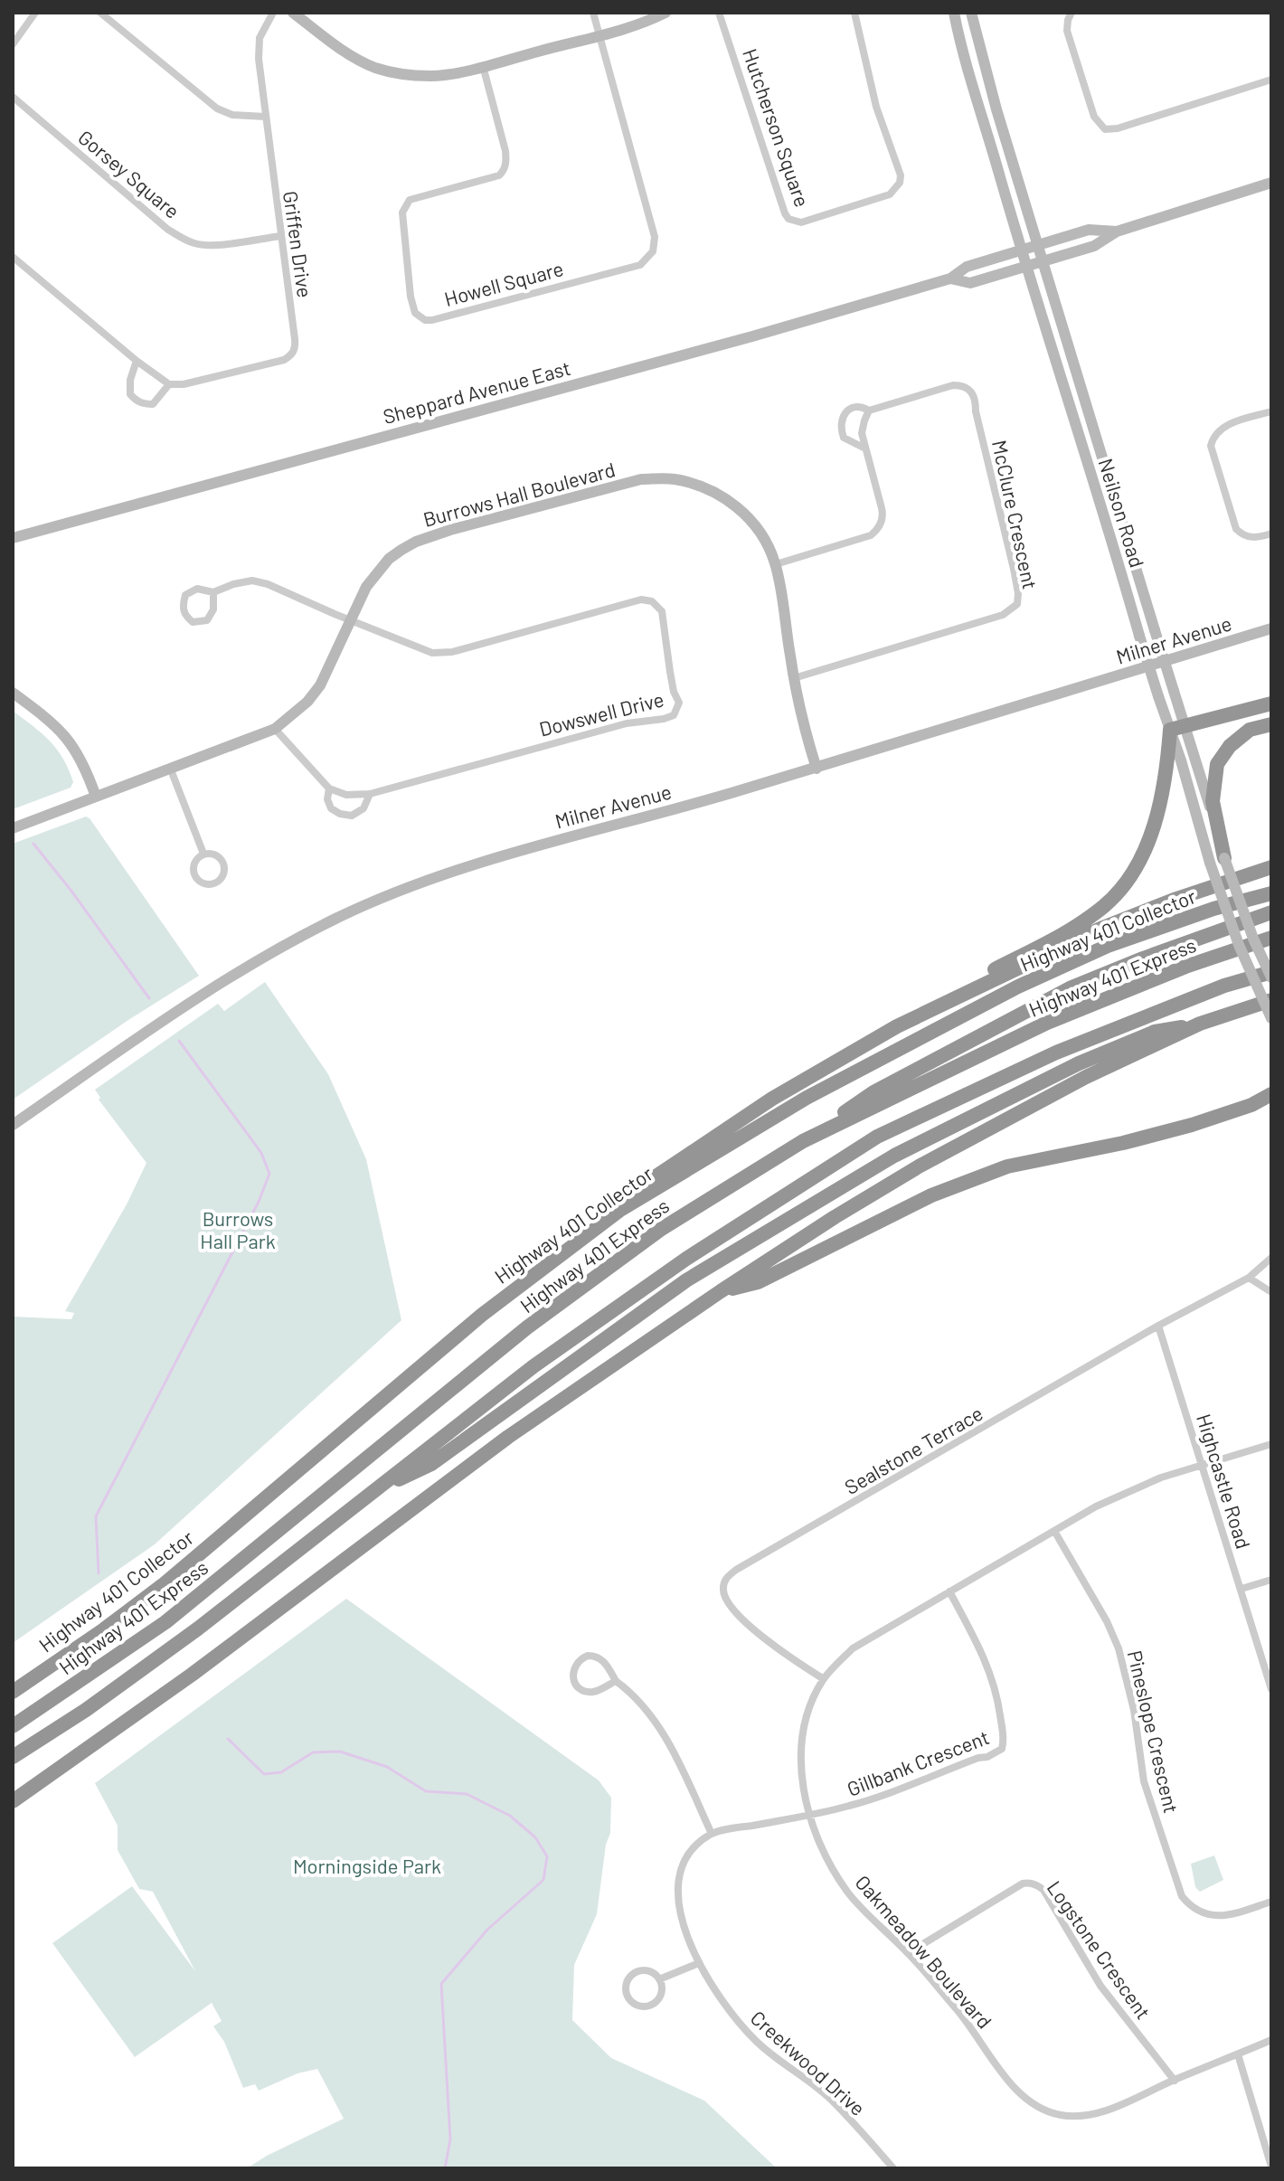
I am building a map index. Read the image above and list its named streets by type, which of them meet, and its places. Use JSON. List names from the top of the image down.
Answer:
{
  "streets": {
    "highway": ["Highway 401 Collector", "Highway 401 Express"],
    "main road": [
      "Sheppard Avenue East",
      "Burrows Hall Boulevard",
      "Neilson Road",
      "Milner Avenue"
    ],
    "street": [
      "Hutcherson Square",
      "Gorsey Square",
      "Griffen Drive",
      "Howell Square",
      "McClure Crescent",
      "Dowswell Drive",
      "Sealstone Terrace",
      "Highcastle Road",
      "Pineslope Crescent",
      "Gillbank Crescent",
      "Logstone Crescent",
      "Oakmeadow Boulevard",
      "Creekwood Drive"
    ]
  },
  "crossings": [
    ["Gorsey Square", "Griffen Drive"],
    ["Sheppard Avenue East", "Neilson Road"],
    ["Burrows Hall Boulevard", "McClure Crescent"],
    ["Burrows Hall Boulevard", "Milner Avenue"],
    ["Burrows Hall Boulevard", "Dowswell Drive"],
    ["Sealstone Terrace", "Highcastle Road"],
    ["Sealstone Terrace", "Oakmeadow Boulevard"],
    ["Highcastle Road", "Oakmeadow Boulevard"],
    ["Pineslope Crescent", "Oakmeadow Boulevard"],
    ["Gillbank Crescent", "Oakmeadow Boulevard"],
    ["Logstone Crescent", "Oakmeadow Boulevard"]
  ],
  "parks": ["Burrows Hall Park", "Morningside Park"]
}
